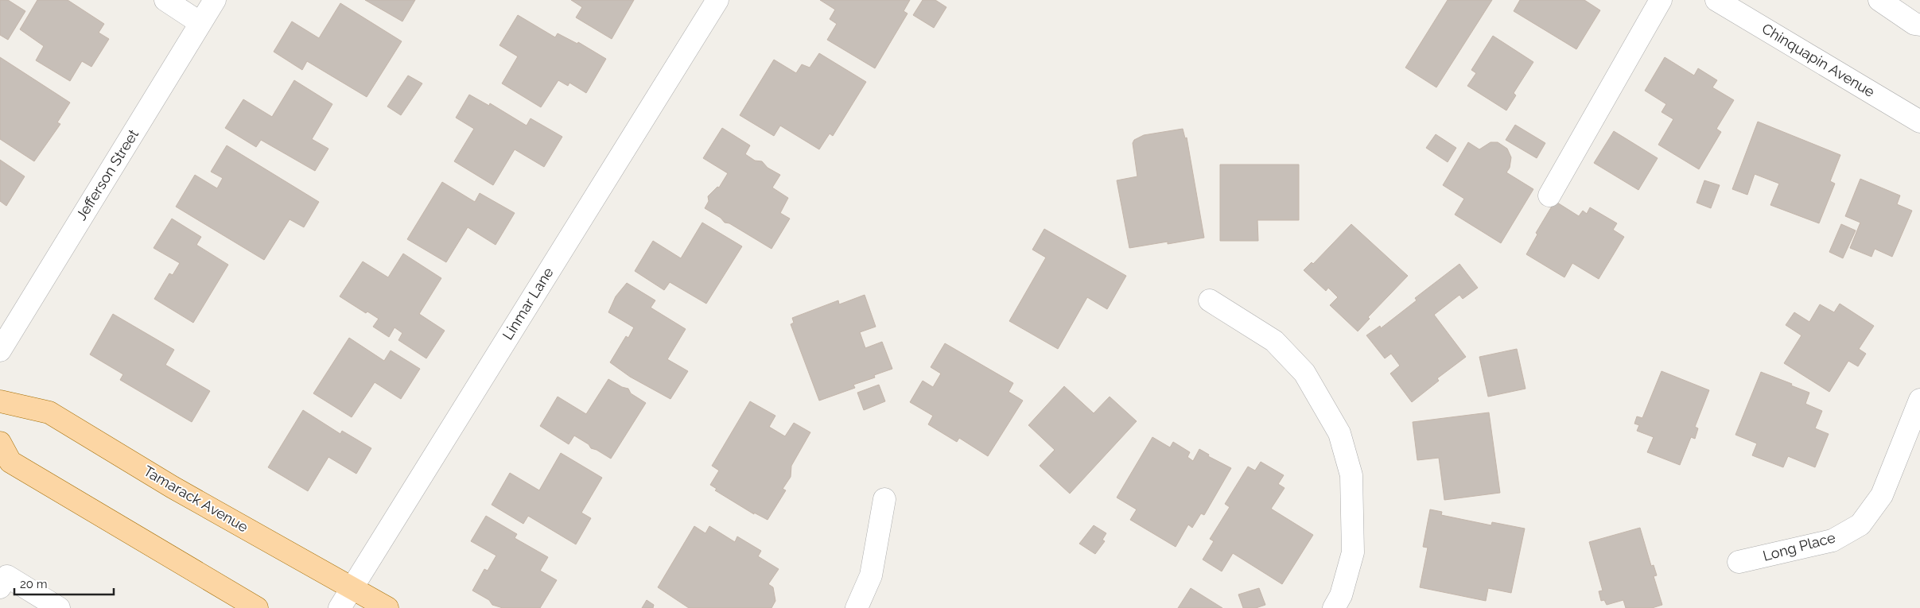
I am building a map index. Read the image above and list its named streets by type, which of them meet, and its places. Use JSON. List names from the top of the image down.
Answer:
{
  "streets": {
    "main road": ["Tamarack Avenue"],
    "street": [
      "Chinquapin Avenue",
      "Jefferson Street",
      "Linmar Lane",
      "Long Place"
    ]
  },
  "crossings": [
    ["Linmar Lane", "Tamarack Avenue"]
  ],
  "scale_bar": "20 m"
}
